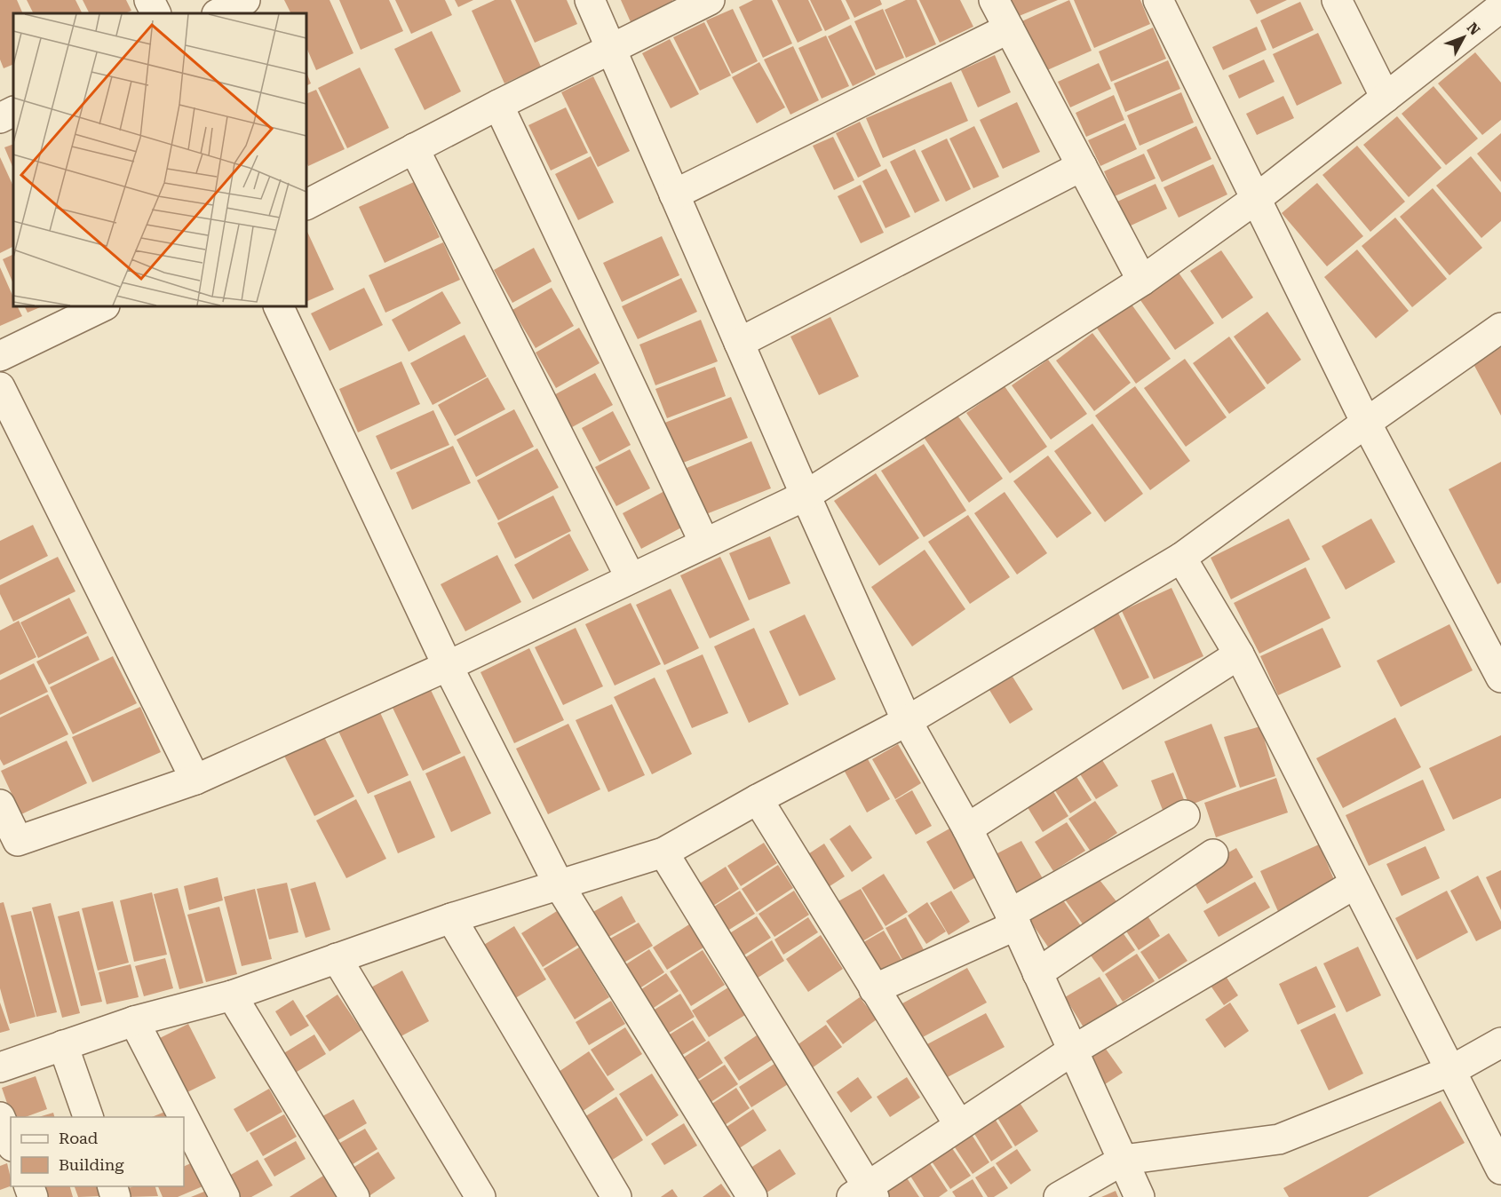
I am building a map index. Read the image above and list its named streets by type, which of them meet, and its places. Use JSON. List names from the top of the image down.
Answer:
{
  "legend": ["Road", "Building"],
  "north": "top right"
}
